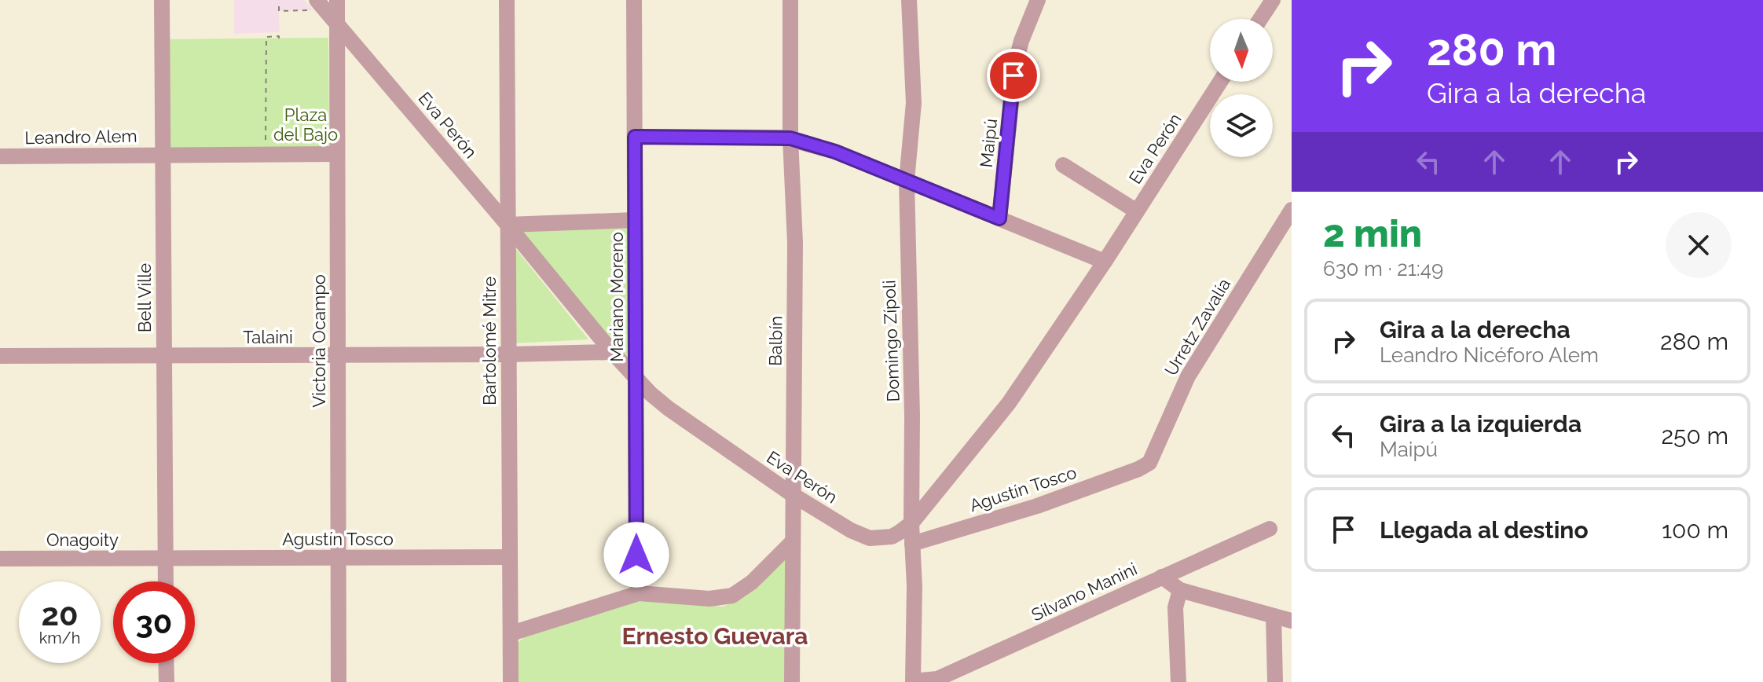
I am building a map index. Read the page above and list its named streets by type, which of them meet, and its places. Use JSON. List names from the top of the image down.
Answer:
{
  "streets": {
    "street": [
      "Eva Perón",
      "Leandro Alem",
      "Maipú",
      "Mariano Moreno",
      "Bell Ville",
      "Urretz Zavalía",
      "Talaini",
      "Victoria Ocampo",
      "Bartolomé Mitre",
      "Balbín",
      "Domingo Zípoli",
      "Agustín Tosco",
      "Onagoity",
      "Silvano Manini"
    ]
  },
  "crossings": [
    ["Eva Perón", "Mariano Moreno"],
    ["Eva Perón", "Talaini"],
    ["Eva Perón", "Victoria Ocampo"],
    ["Eva Perón", "Bartolomé Mitre"],
    ["Eva Perón", "Balbín"],
    ["Eva Perón", "Domingo Zípoli"],
    ["Leandro Alem", "Bell Ville"],
    ["Leandro Alem", "Victoria Ocampo"],
    ["Bell Ville", "Talaini"],
    ["Bell Ville", "Agustín Tosco"],
    ["Bell Ville", "Onagoity"],
    ["Urretz Zavalía", "Agustín Tosco"],
    ["Talaini", "Victoria Ocampo"],
    ["Talaini", "Bartolomé Mitre"],
    ["Victoria Ocampo", "Agustín Tosco"],
    ["Bartolomé Mitre", "Agustín Tosco"],
    ["Domingo Zípoli", "Agustín Tosco"],
    ["Domingo Zípoli", "Silvano Manini"],
    ["Agustín Tosco", "Onagoity"]
  ],
  "districts": ["Ernesto Guevara"],
  "parks": ["Plaza del Bajo"],
  "north": "bottom",
  "page": {
    "turn": ["280 m", "Gira a la derecha"],
    "heading": ["2 min", "630 m · 21:49"],
    "list": [
      {
        "name": "Gira a la derecha",
        "note": "Leandro Nicéforo Alem",
        "value": "280 m"
      },
      {
        "name": "Gira a la izquierda",
        "note": "Maipú",
        "value": "250 m"
      },
      {
        "name": "Llegada al destino",
        "value": "100 m"
      }
    ],
    "speed": "20 km/h",
    "limit": "30"
  }
}
